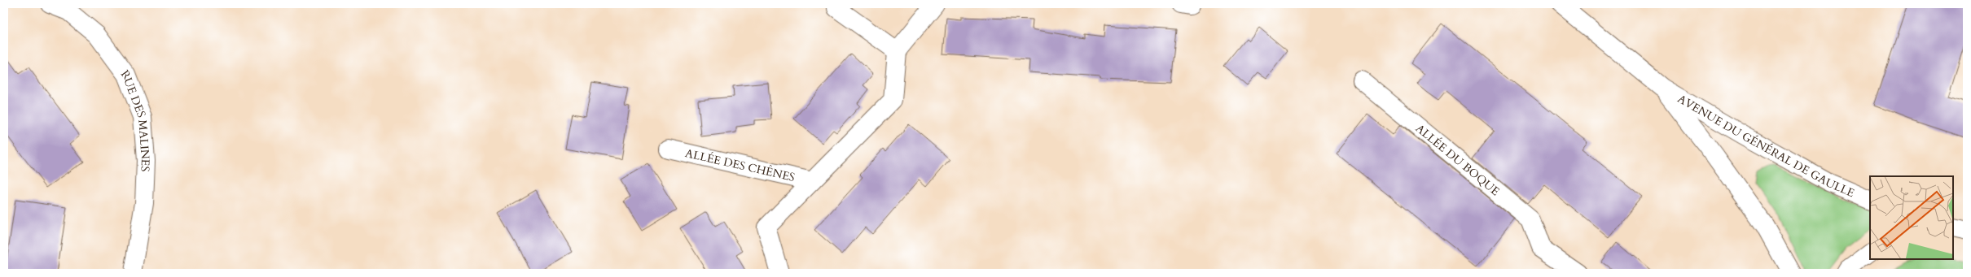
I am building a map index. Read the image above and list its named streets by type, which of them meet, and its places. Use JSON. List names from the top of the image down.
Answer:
{
  "streets": {
    "street": [
      "RUE DES MALINES",
      "AVENUE DU GÉNÉRAL DE GAULLE",
      "ALLÉE DU BOQUE",
      "ALLÉE DES CHÊNES"
    ]
  }
}
